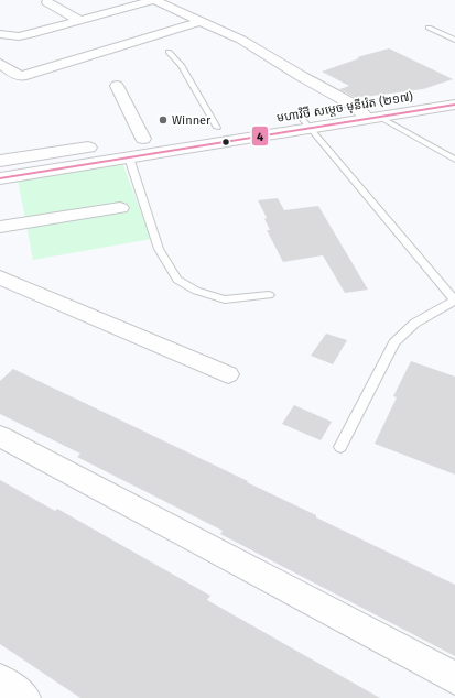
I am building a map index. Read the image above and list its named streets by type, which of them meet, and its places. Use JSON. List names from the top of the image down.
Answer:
{
  "streets": {
    "main road": ["មហាវិថី សម្តេច មុនីរ៉េត (២១៧)"]
  },
  "places": ["Winner"],
  "lines": ["transit line 4"]
}
